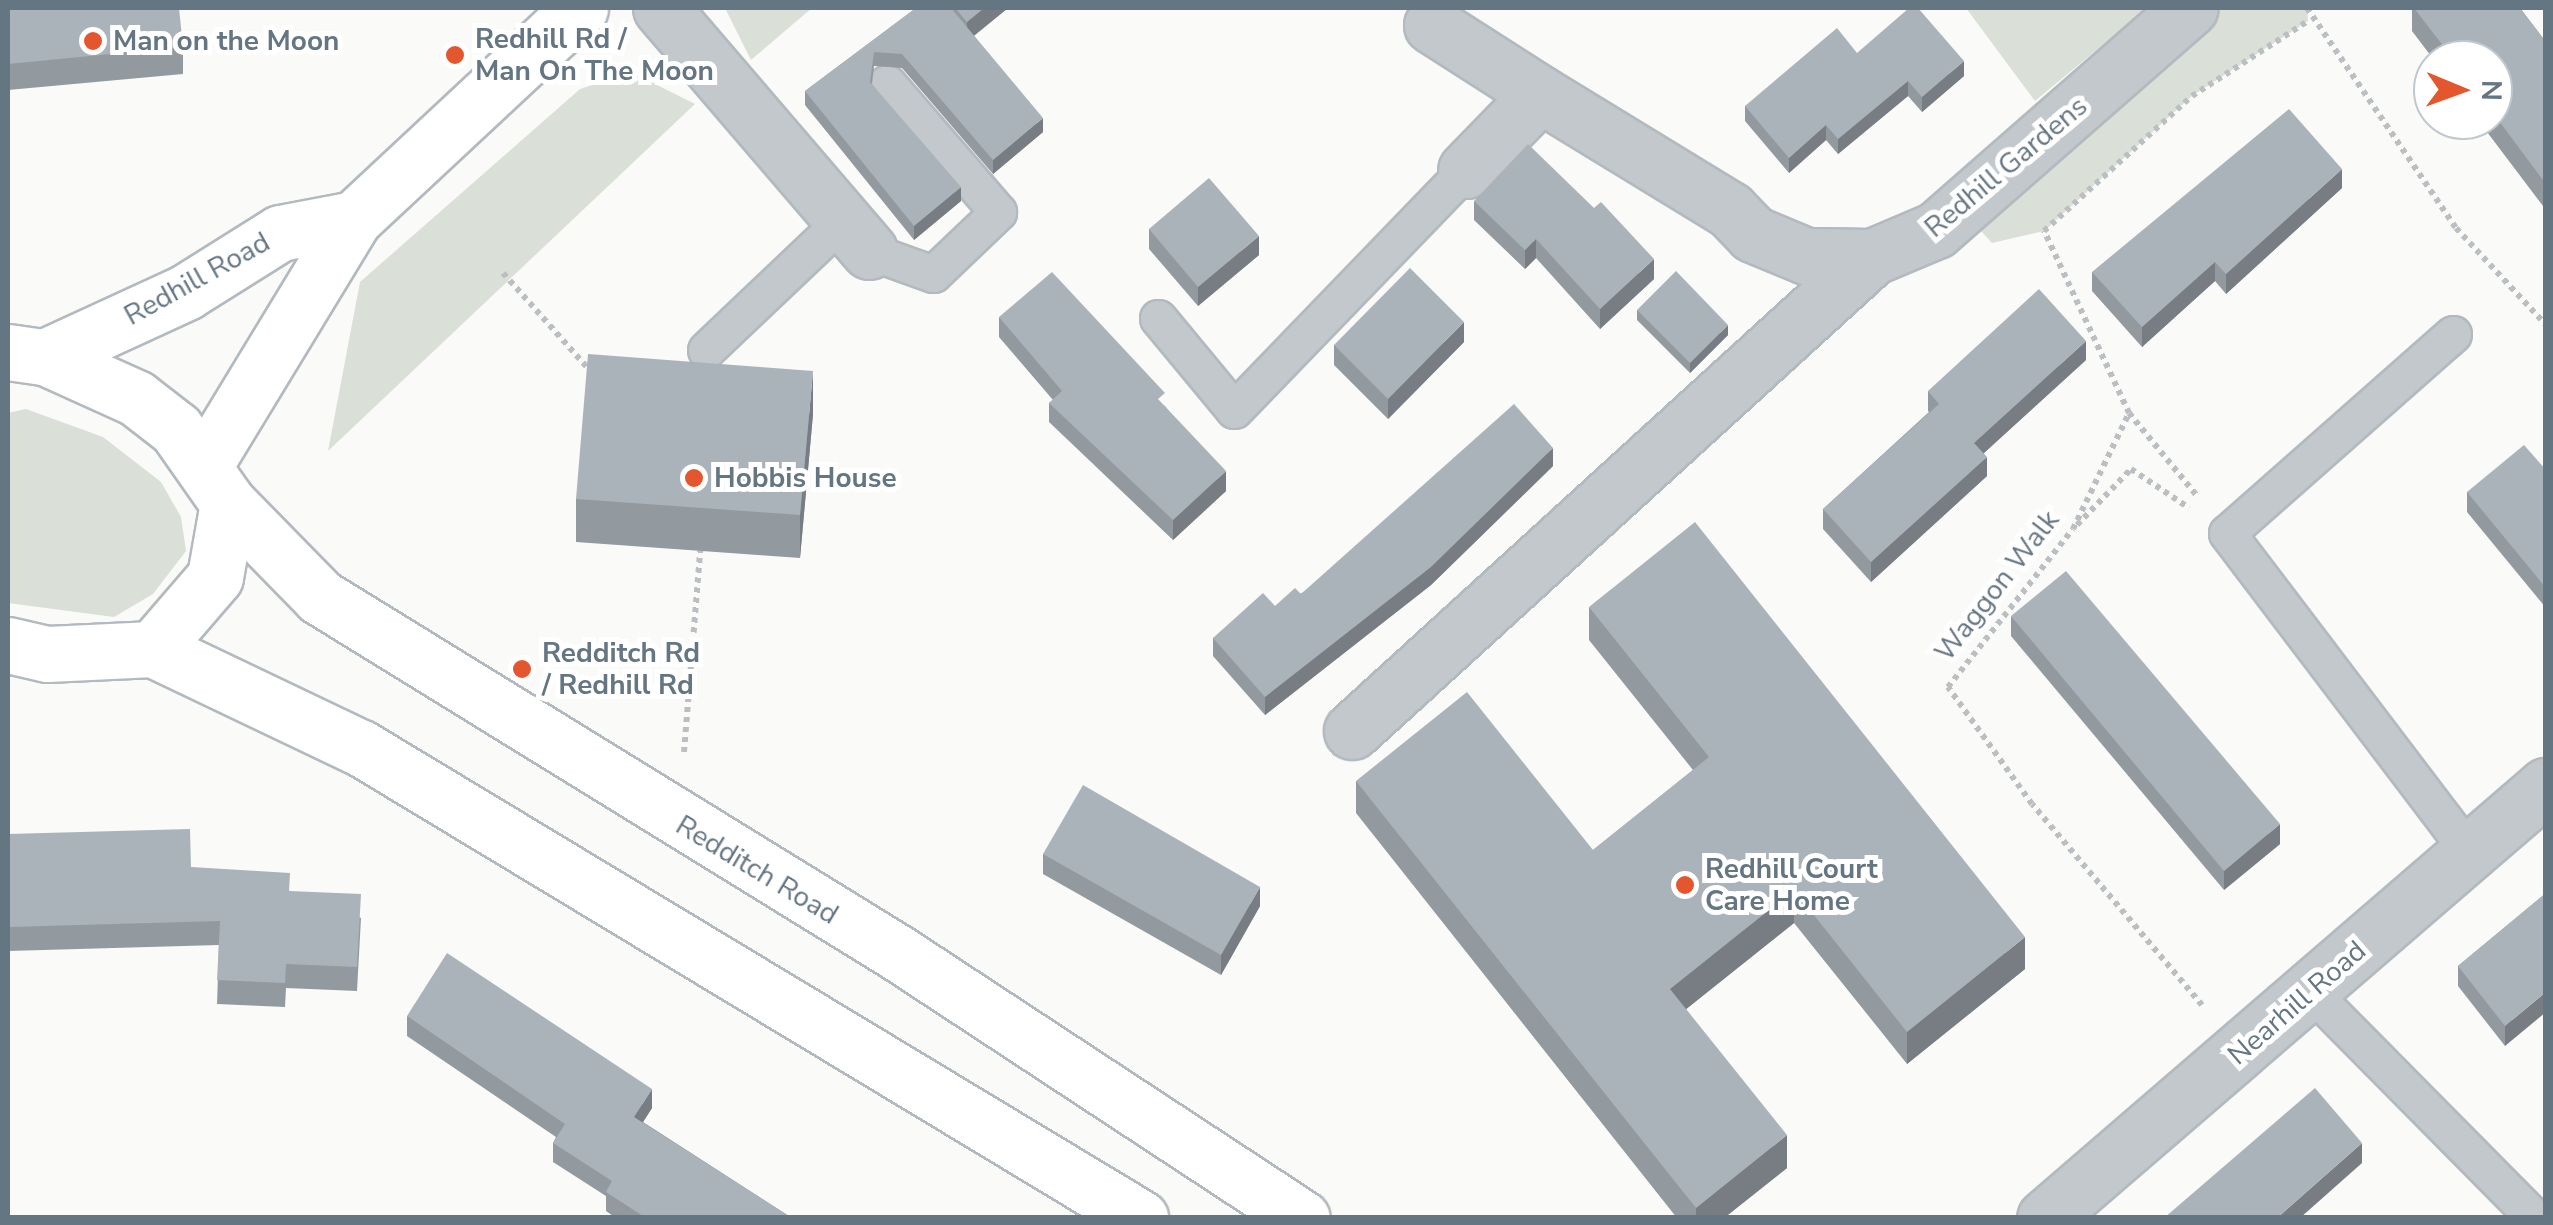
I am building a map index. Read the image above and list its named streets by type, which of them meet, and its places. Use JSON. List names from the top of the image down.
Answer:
{
  "streets": {
    "main road": ["Redhill Road", "Redditch Road"],
    "street": ["Redhill Gardens", "Nearhill Road"],
    "path": ["Waggon Walk"]
  },
  "crossings": [
    ["Redhill Road", "Redditch Road"],
    ["Waggon Walk", "Nearhill Road"]
  ],
  "places": [
    "Man on the Moon",
    "Redhill Rd / Man On The Moon",
    "Hobbis House",
    "Redditch Rd / Redhill Rd",
    "Redhill Court Care Home"
  ],
  "north": "right"
}
